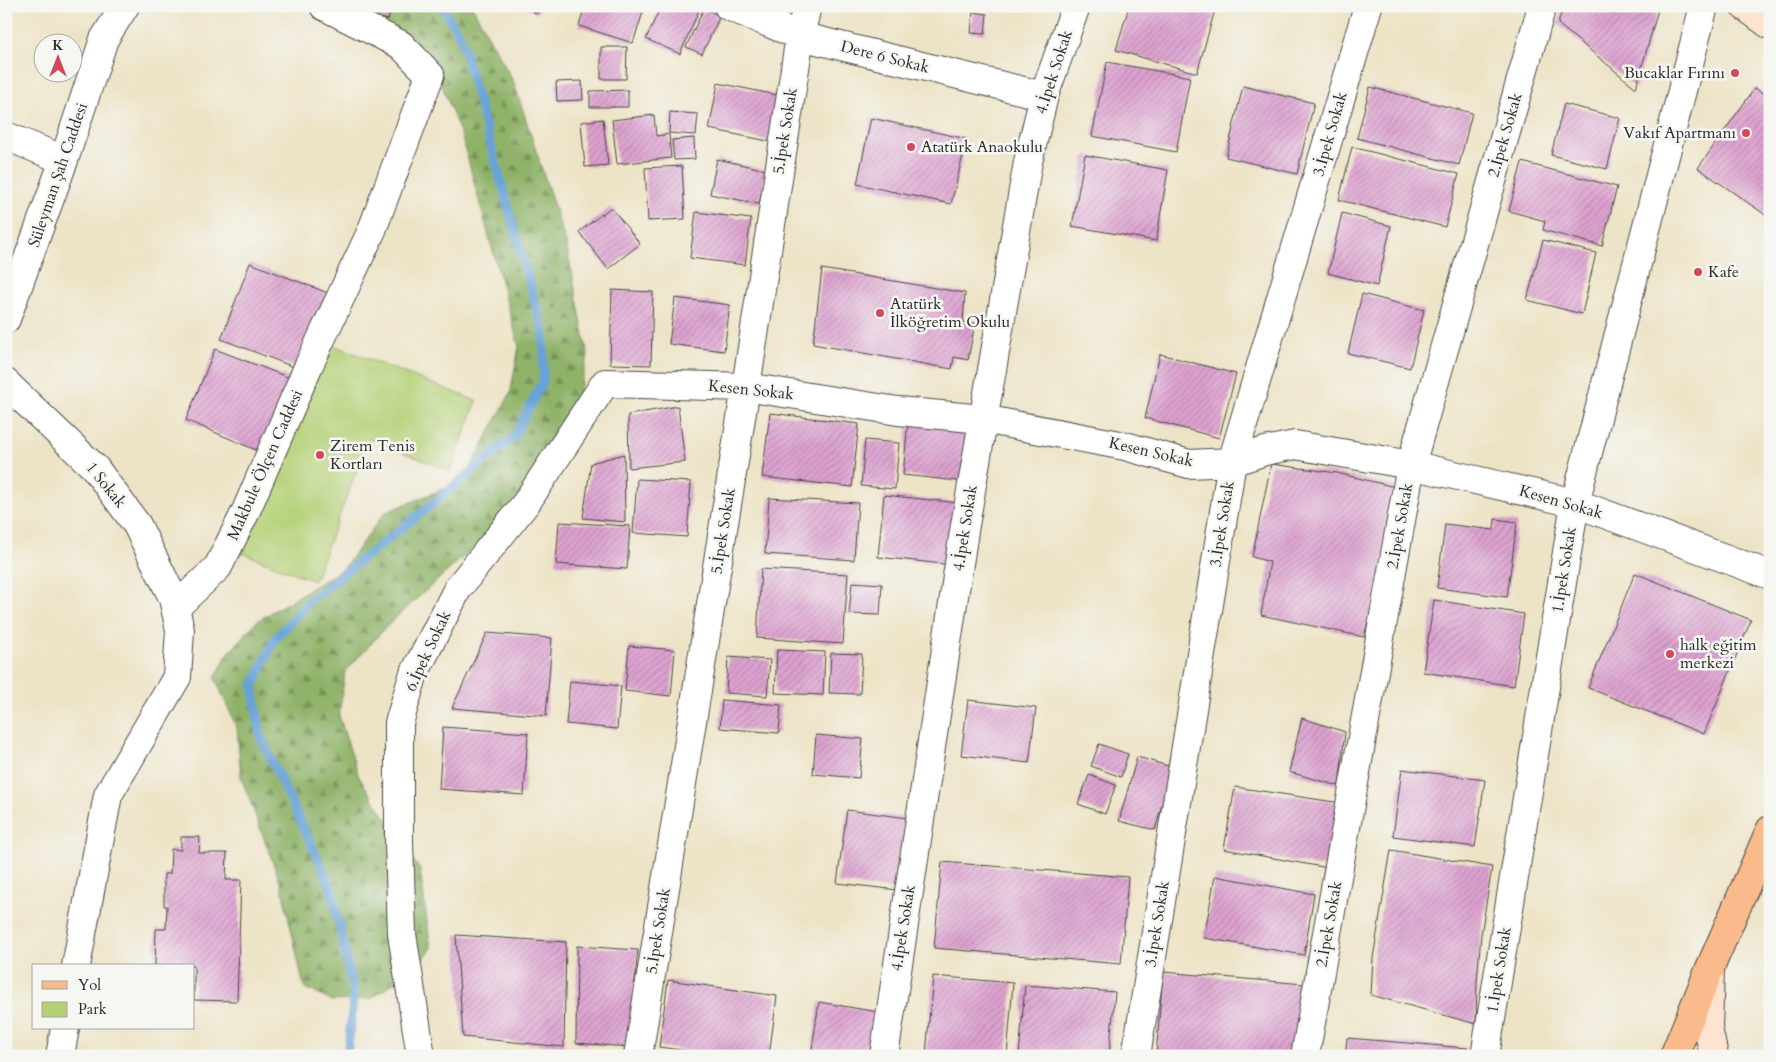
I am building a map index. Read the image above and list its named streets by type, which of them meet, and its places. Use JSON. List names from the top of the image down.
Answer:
{
  "streets": {
    "street": [
      "Dere 6 Sokak",
      "4.İpek Sokak",
      "5.İpek Sokak",
      "3.İpek Sokak",
      "2.İpek Sokak",
      "Süleyman Şah Caddesi",
      "Kesen Sokak",
      "Makbule Ölçen Caddesi",
      "1 Sokak",
      "1.İpek Sokak",
      "6.İpek Sokak"
    ]
  },
  "crossings": [
    ["Dere 6 Sokak", "4.İpek Sokak"],
    ["Dere 6 Sokak", "5.İpek Sokak"],
    ["4.İpek Sokak", "Kesen Sokak"],
    ["5.İpek Sokak", "Kesen Sokak"],
    ["3.İpek Sokak", "Kesen Sokak"],
    ["2.İpek Sokak", "Kesen Sokak"],
    ["Kesen Sokak", "1.İpek Sokak"],
    ["Kesen Sokak", "6.İpek Sokak"],
    ["Makbule Ölçen Caddesi", "1 Sokak"]
  ],
  "places": [
    "Bucaklar Fırını",
    "Vakıf Apartmanı",
    "Atatürk Anaokulu",
    "Kafe",
    "Atatürk İlköğretim Okulu",
    "Zirem Tenis Kortları",
    "halk eğitim merkezi"
  ],
  "legend": ["Yol", "Park"],
  "north": "top"
}
